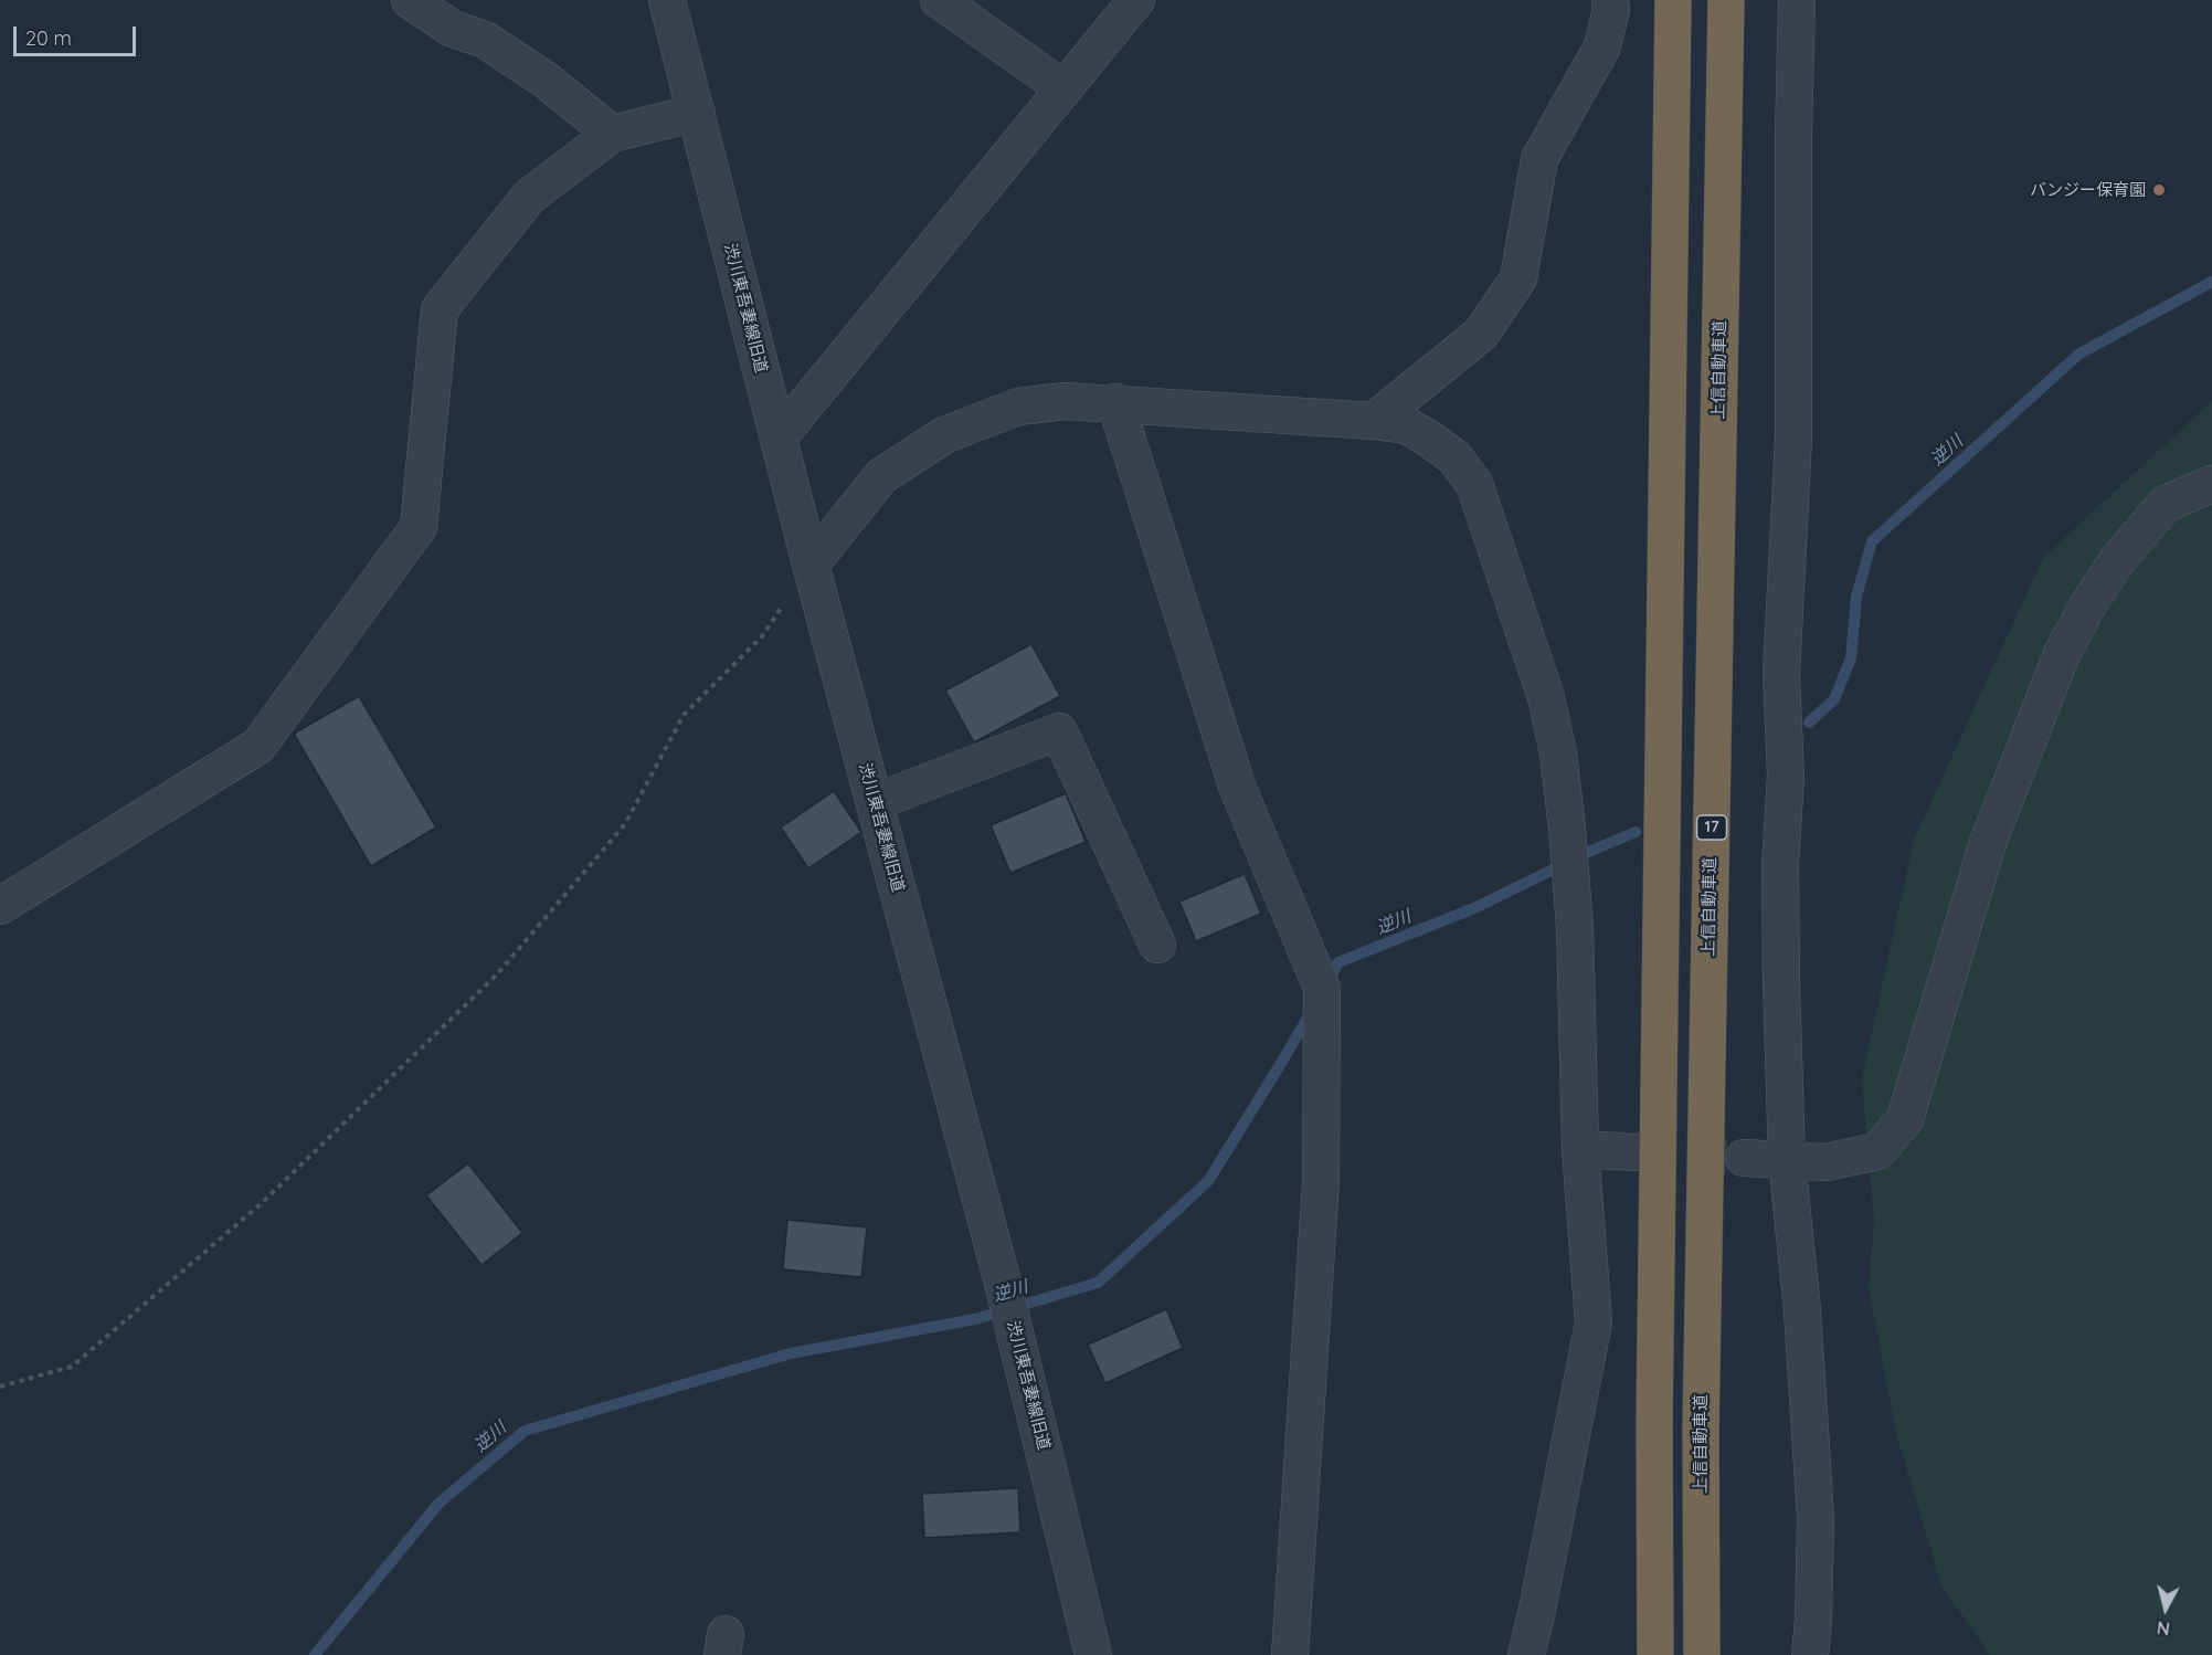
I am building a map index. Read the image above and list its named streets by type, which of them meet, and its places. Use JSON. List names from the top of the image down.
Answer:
{
  "streets": {
    "highway": ["上信自動車道", "17"],
    "street": ["渋川東吾妻線旧道"]
  },
  "water": ["逆川"],
  "places": ["バンジー保育園"],
  "scale_bar": "20 m",
  "north": "bottom"
}
